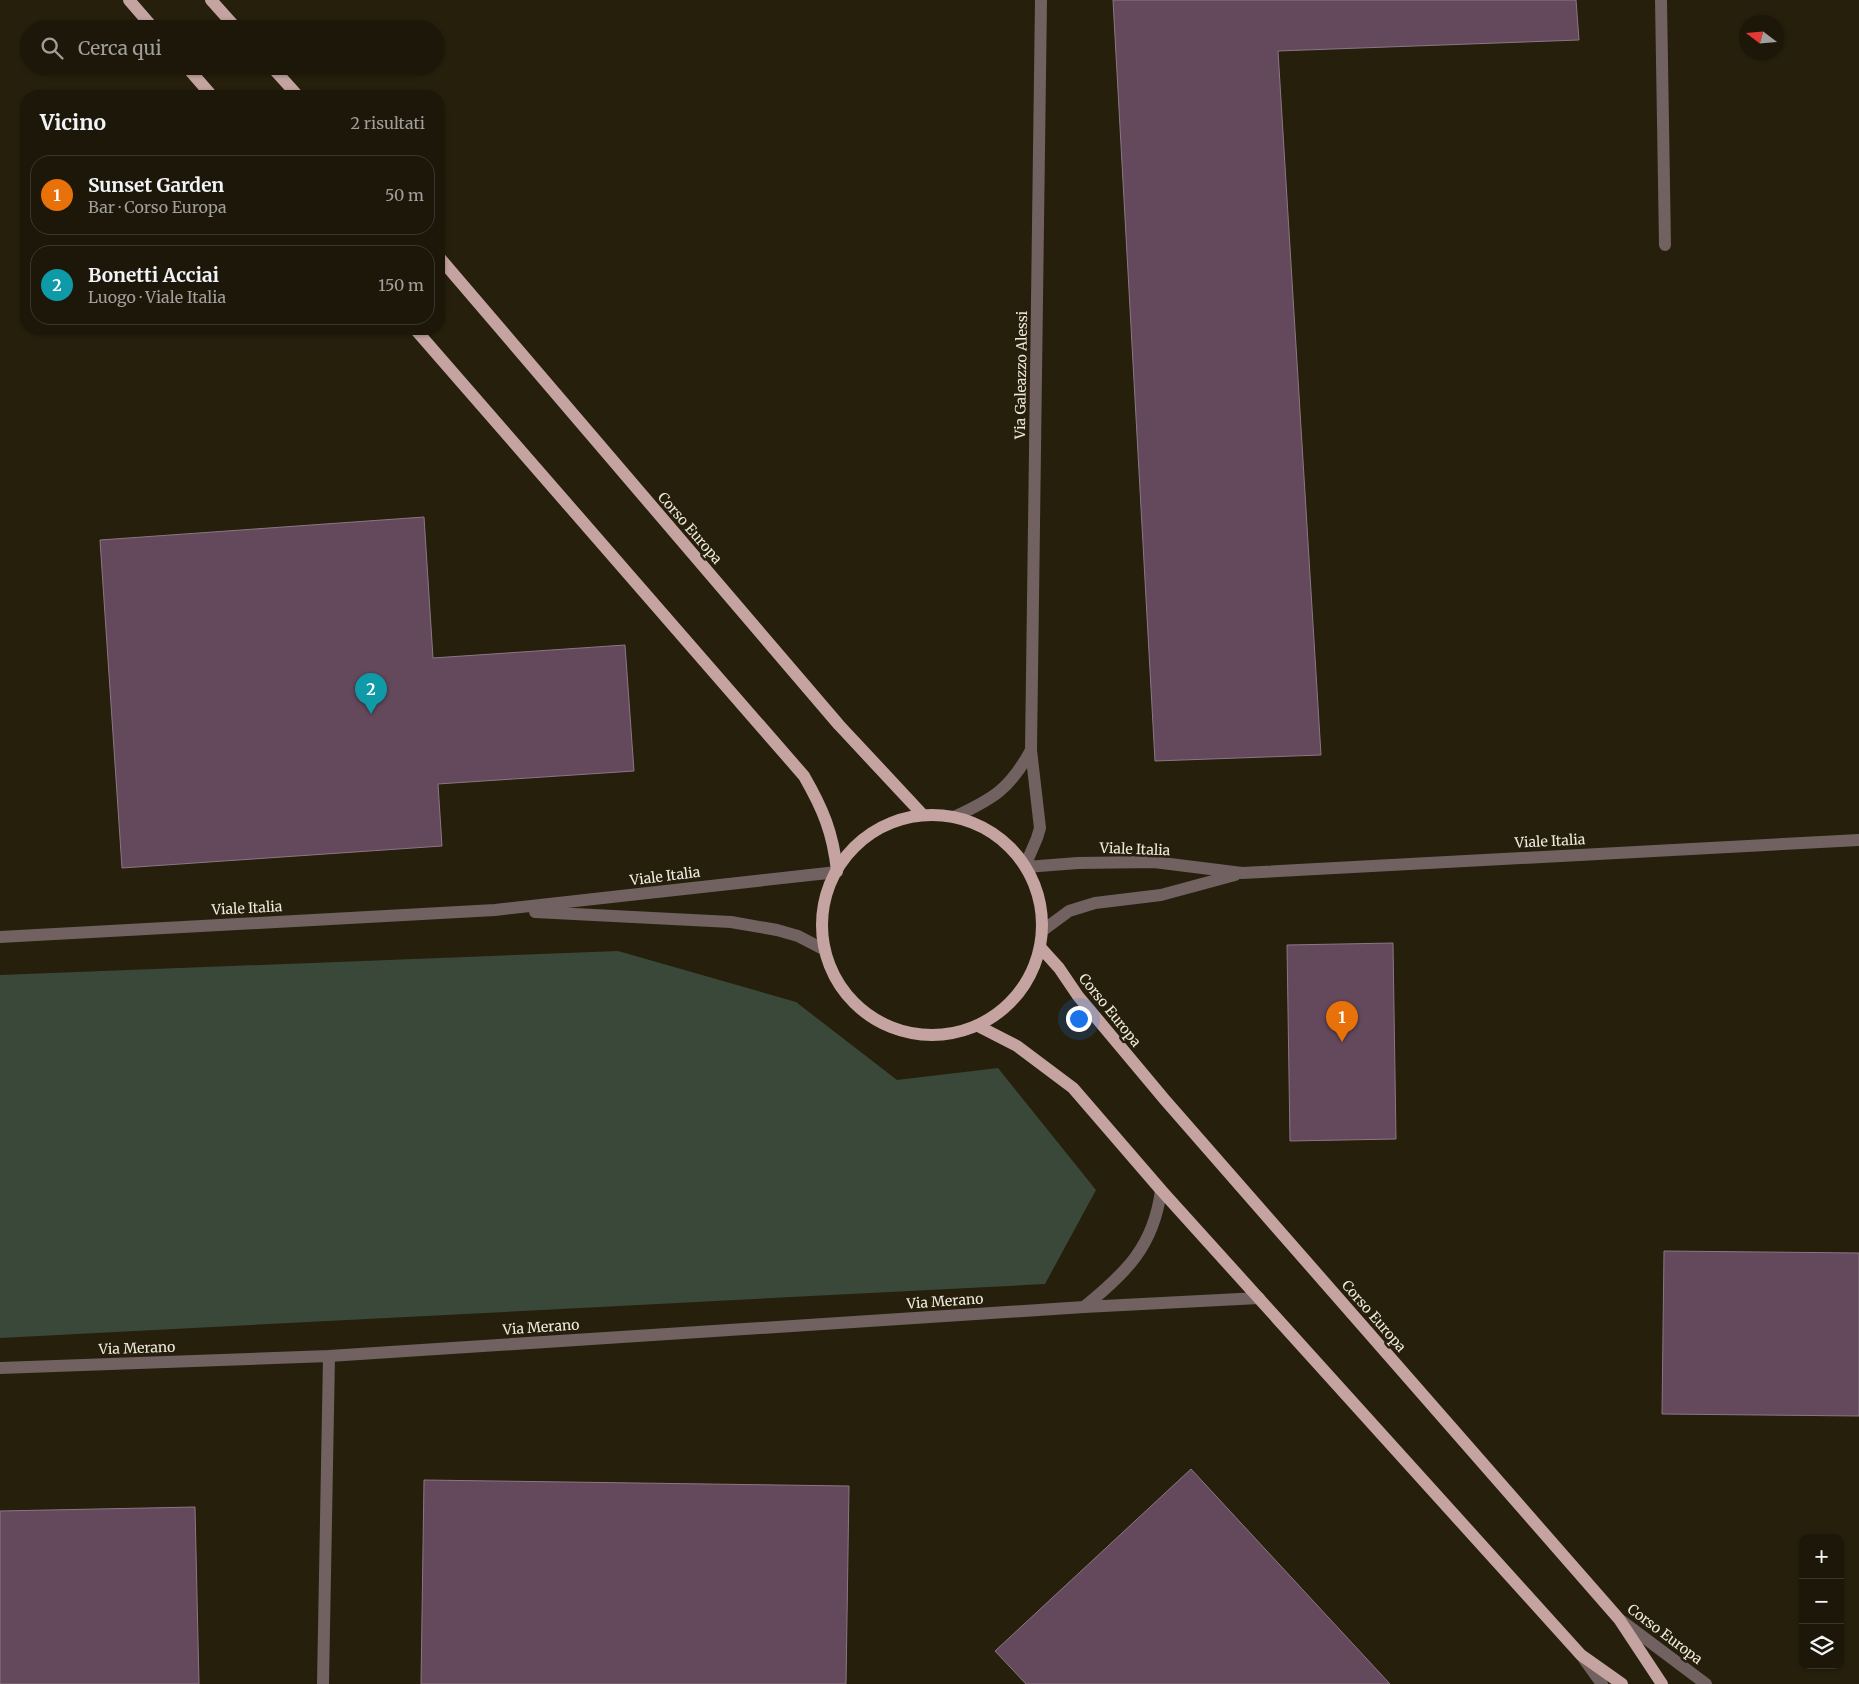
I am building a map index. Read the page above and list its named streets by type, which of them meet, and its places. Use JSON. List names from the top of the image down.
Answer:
{
  "streets": {
    "main road": ["Corso Europa"],
    "street": ["Via Galeazzo Alessi", "Viale Italia", "Via Merano"]
  },
  "crossings": [
    ["Via Galeazzo Alessi", "Viale Italia"]
  ],
  "north": "left",
  "page": {
    "search": "Cerca qui",
    "heading": ["Vicino", "2 risultati"],
    "list": [
      {
        "mark": "1",
        "name": "Sunset Garden",
        "note": "Bar · Corso Europa",
        "value": "50 m"
      },
      {
        "mark": "2",
        "name": "Bonetti Acciai",
        "note": "Luogo · Viale Italia",
        "value": "150 m"
      }
    ],
    "pins": ["2", "1"],
    "map_buttons": ["+", "−"]
  }
}
